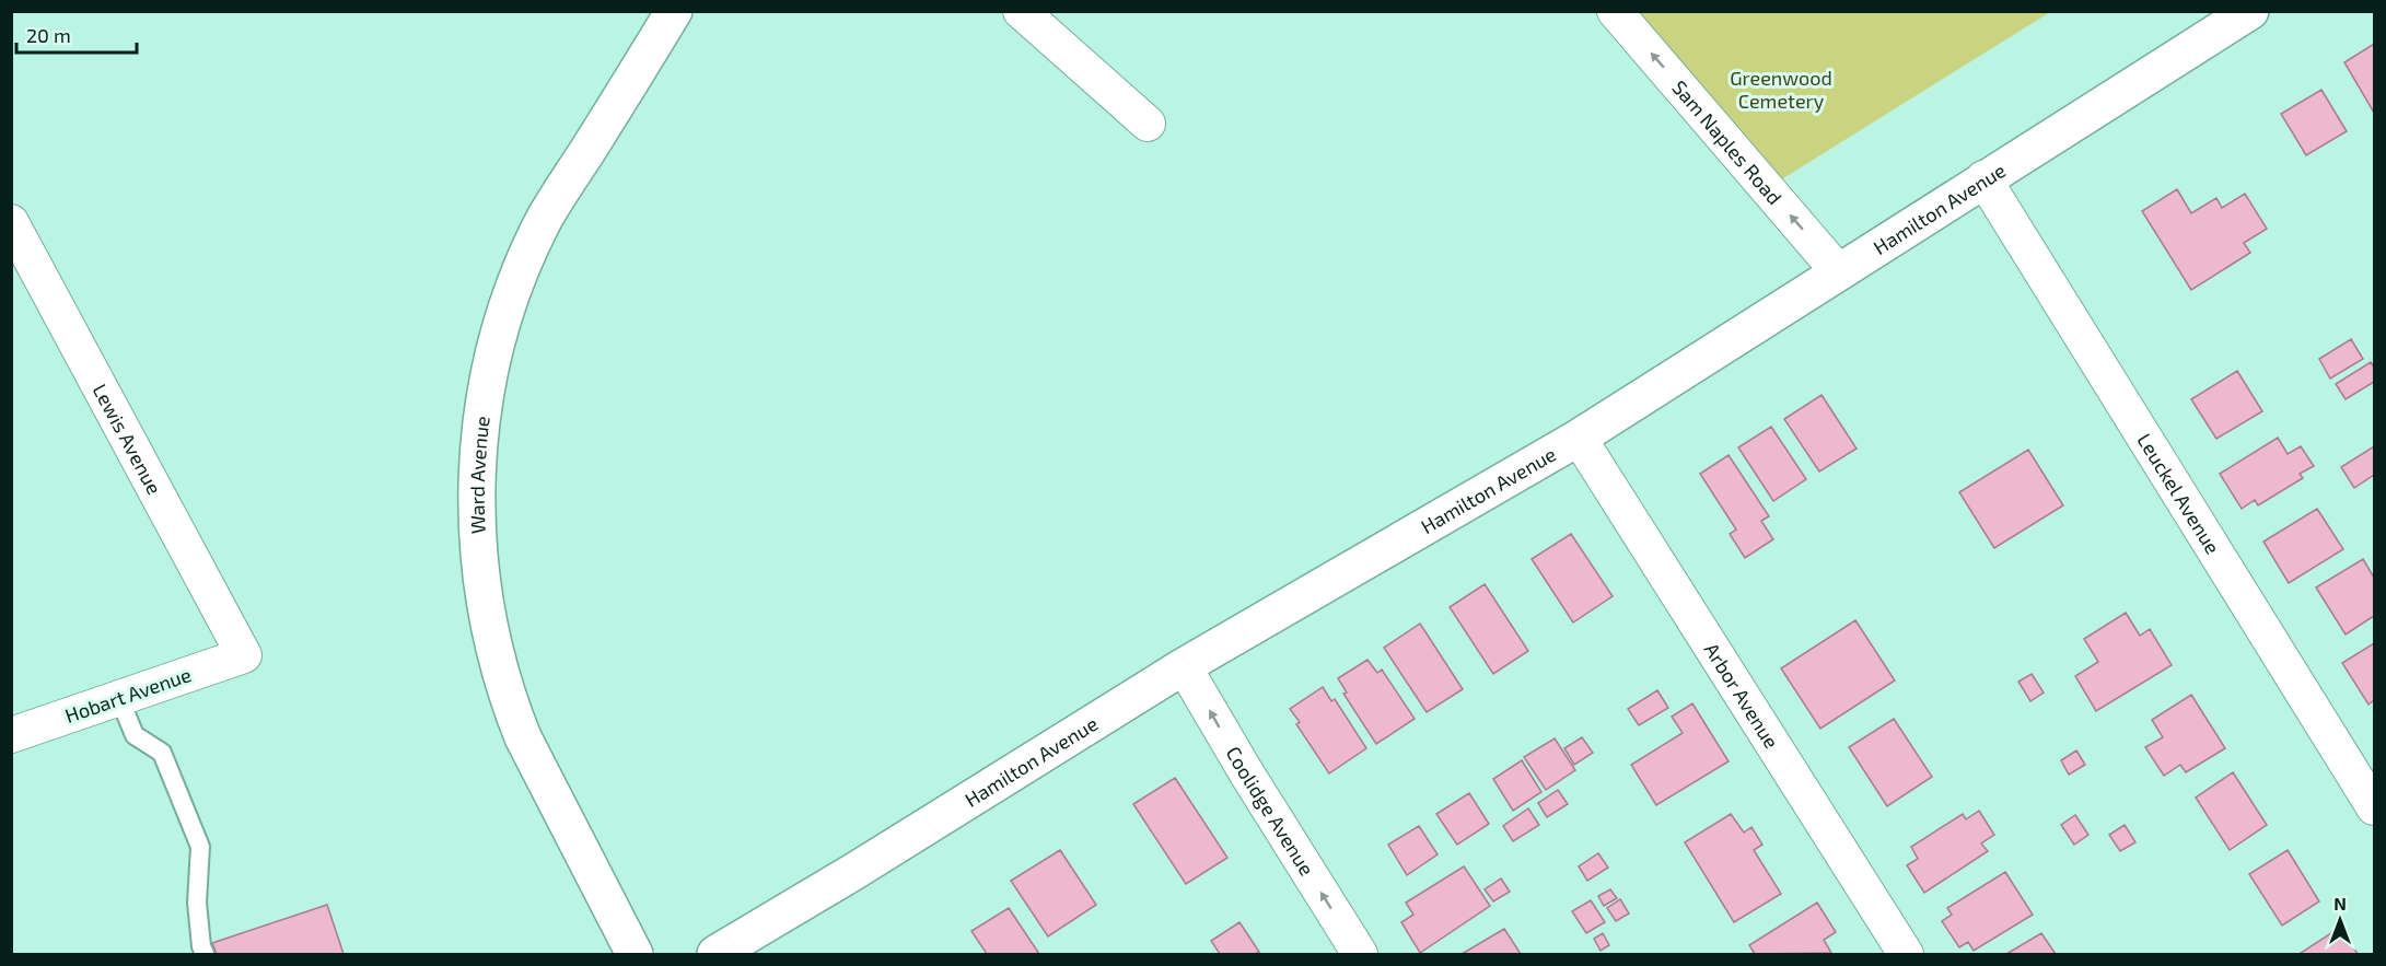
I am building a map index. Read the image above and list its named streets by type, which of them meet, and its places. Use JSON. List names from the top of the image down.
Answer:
{
  "streets": {
    "main road": ["Hamilton Avenue", "Ward Avenue"],
    "street": [
      "Sam Naples Road",
      "Lewis Avenue",
      "Leuckel Avenue",
      "Hobart Avenue",
      "Arbor Avenue",
      "Coolidge Avenue"
    ]
  },
  "crossings": [
    ["Sam Naples Road", "Hamilton Avenue"],
    ["Hamilton Avenue", "Leuckel Avenue"],
    ["Hamilton Avenue", "Arbor Avenue"],
    ["Hamilton Avenue", "Coolidge Avenue"],
    ["Lewis Avenue", "Hobart Avenue"]
  ],
  "one_way": ["Sam Naples Road", "Coolidge Avenue"],
  "parks": ["Greenwood Cemetery"],
  "scale_bar": "20 m",
  "north": "top"
}
